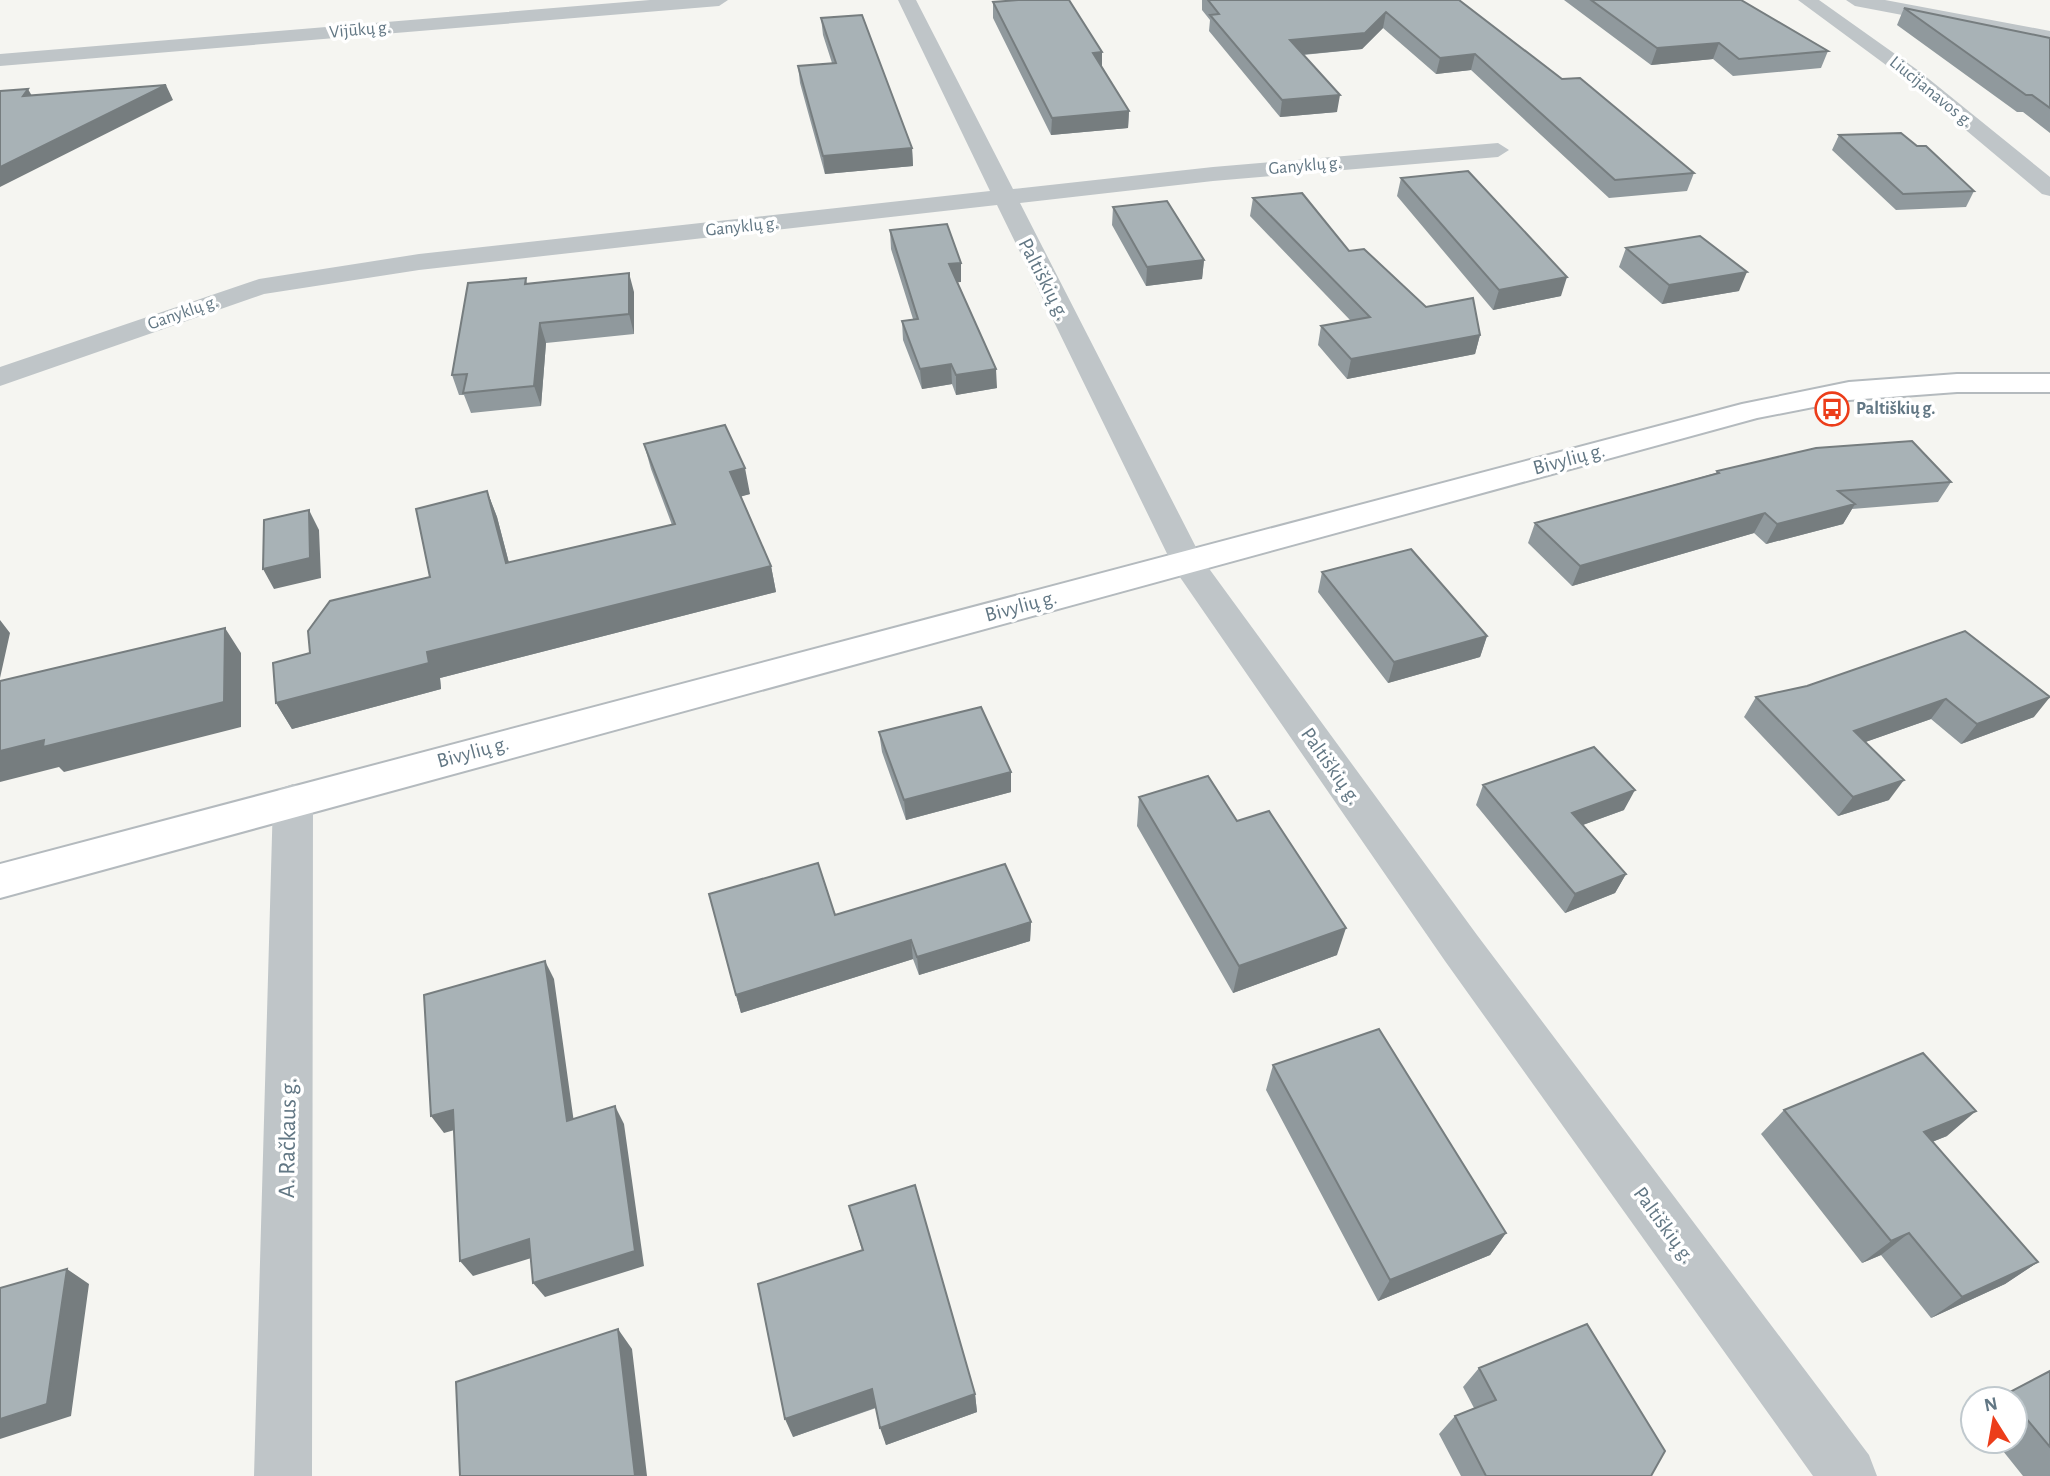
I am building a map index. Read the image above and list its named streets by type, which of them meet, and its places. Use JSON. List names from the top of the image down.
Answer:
{
  "streets": {
    "street": [
      "Vijūkų g.",
      "Liucijanavos g.",
      "Ganyklų g.",
      "Paltiškių g.",
      "Bivylių g.",
      "A. Račkaus g."
    ]
  },
  "crossings": [
    ["Ganyklų g.", "Paltiškių g."],
    ["Paltiškių g.", "Bivylių g."],
    ["Bivylių g.", "A. Račkaus g."]
  ],
  "places": {
    "bus stop": ["Paltiškių g."]
  },
  "north": "top"
}
